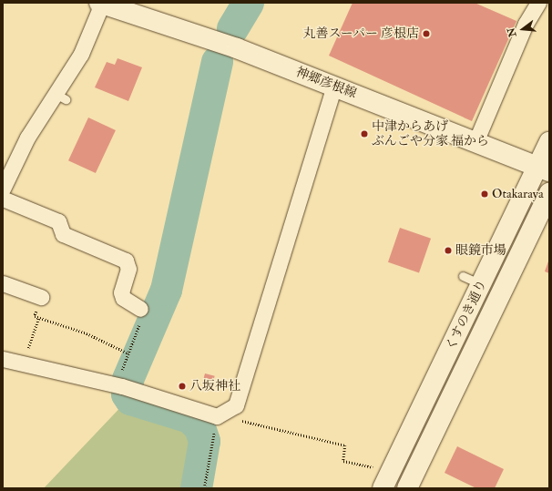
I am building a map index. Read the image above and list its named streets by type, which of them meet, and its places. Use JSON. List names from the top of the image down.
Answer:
{
  "streets": {
    "main road": ["神郷彦根線", "くすのき通り"]
  },
  "crossings": [
    ["神郷彦根線", "くすのき通り"]
  ],
  "places": [
    "丸善スーパー 彦根店",
    "中津からあげ ぶんごや分家 福から",
    "Otakaraya",
    "眼鏡市場",
    "八坂神社"
  ],
  "north": "left"
}
